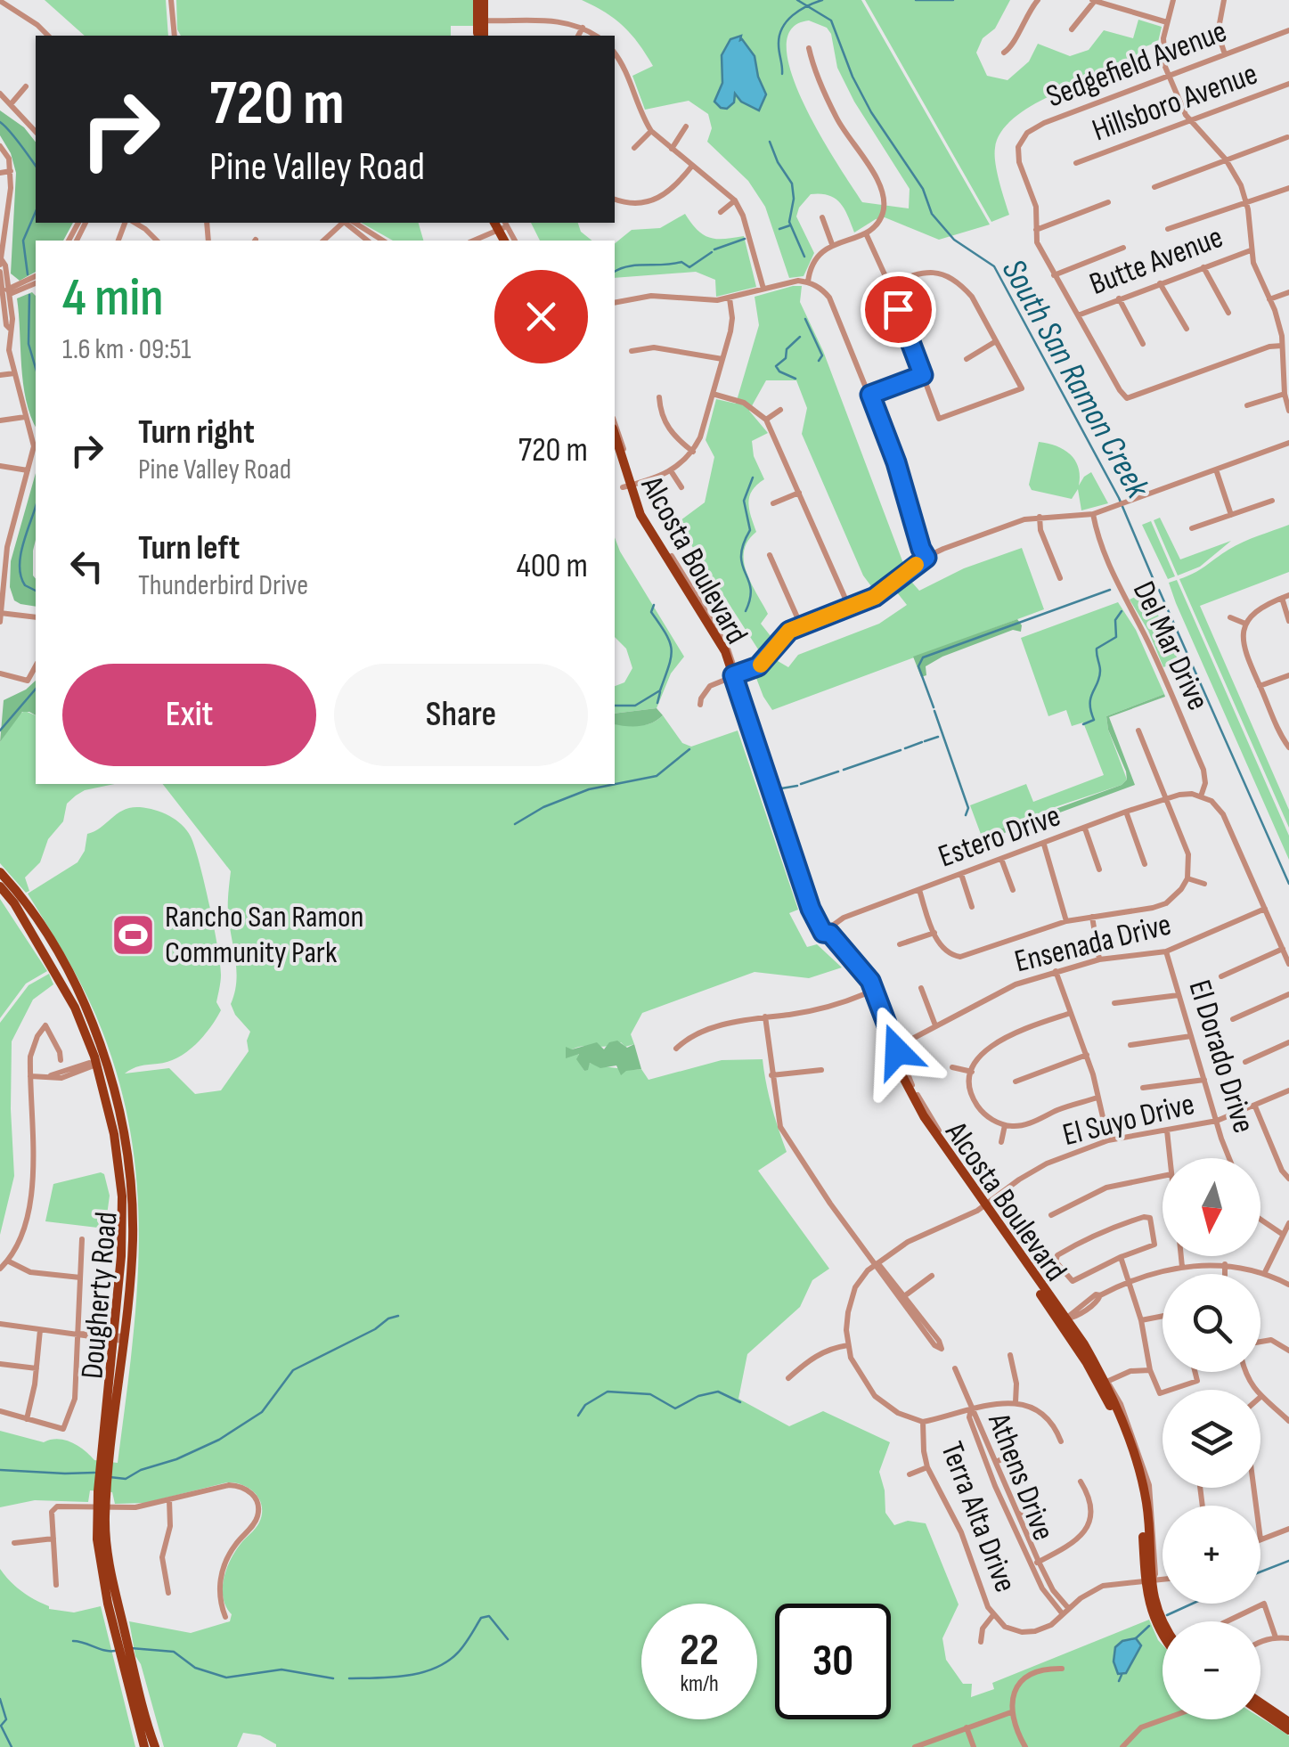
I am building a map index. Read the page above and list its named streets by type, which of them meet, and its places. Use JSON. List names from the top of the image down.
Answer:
{
  "streets": {
    "main road": ["Alcosta Boulevard", "Dougherty Road"],
    "street": [
      "Sedgefield Avenue",
      "Hillsboro Avenue",
      "Butte Avenue",
      "Del Mar Drive",
      "Estero Drive",
      "Ensenada Drive",
      "El Dorado Drive",
      "El Suyo Drive",
      "Athens Drive",
      "Terra Alta Drive"
    ]
  },
  "crossings": [
    ["Sedgefield Avenue", "Butte Avenue"],
    ["Alcosta Boulevard", "Estero Drive"],
    ["Alcosta Boulevard", "Ensenada Drive"],
    ["Alcosta Boulevard", "El Suyo Drive"],
    ["Alcosta Boulevard", "Terra Alta Drive"],
    ["Del Mar Drive", "Estero Drive"],
    ["Ensenada Drive", "El Dorado Drive"],
    ["El Dorado Drive", "El Suyo Drive"],
    ["Athens Drive", "Terra Alta Drive"]
  ],
  "water": ["South San Ramon Creek"],
  "places": {
    "sports": ["Rancho San Ramon Community Park"]
  },
  "north": "bottom",
  "page": {
    "turn": ["720 m", "Pine Valley Road"],
    "heading": ["4 min", "1.6 km · 09:51"],
    "list": [
      {
        "name": "Turn right",
        "note": "Pine Valley Road",
        "value": "720 m"
      },
      {
        "name": "Turn left",
        "note": "Thunderbird Drive",
        "value": "400 m"
      }
    ],
    "buttons": ["Exit", "Share"],
    "map_buttons": ["+", "−"],
    "speed": "22 km/h",
    "limit": "30"
  }
}
